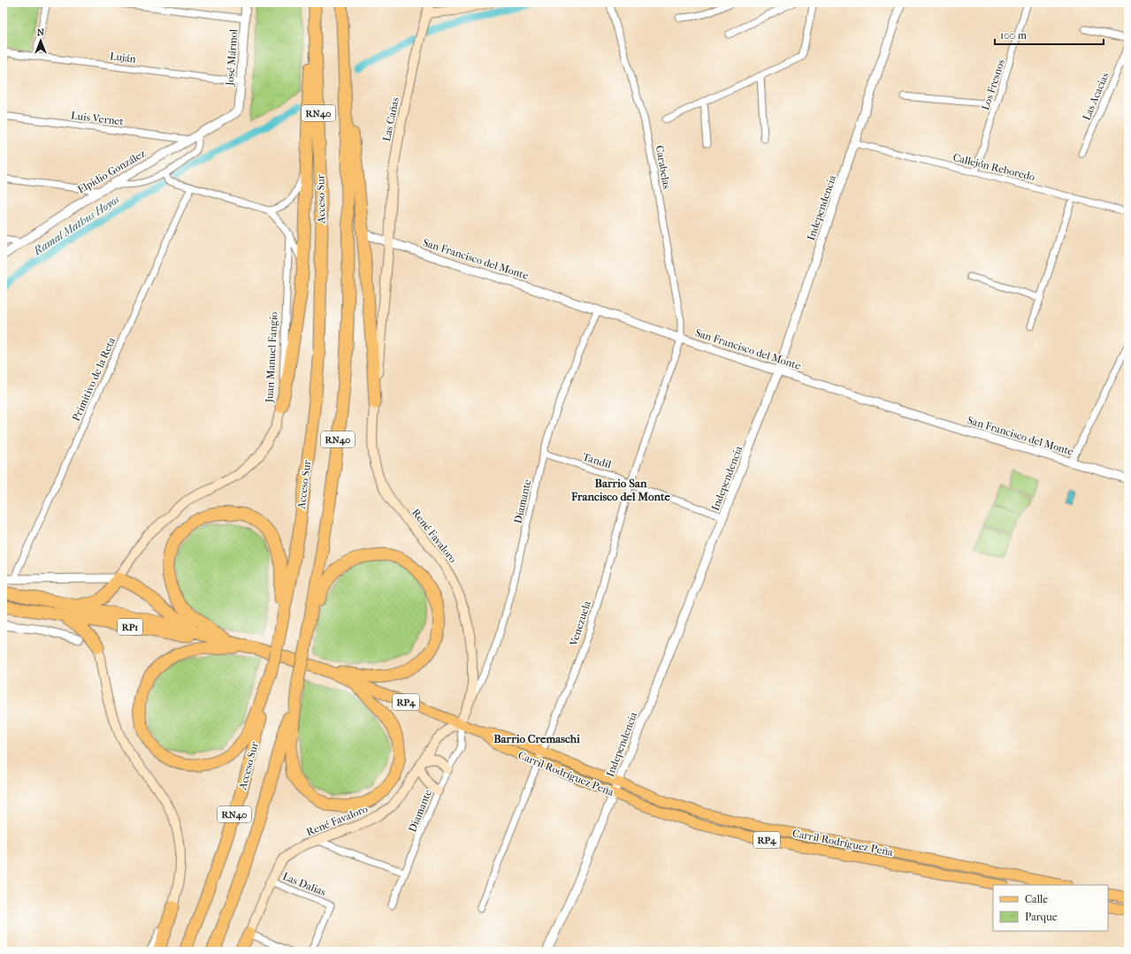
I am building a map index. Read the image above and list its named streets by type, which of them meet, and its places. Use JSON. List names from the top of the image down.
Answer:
{
  "streets": {
    "highway": [
      "RN40",
      "Acceso Sur",
      "RP1",
      "RP4",
      "Carril Rodríguez Peña"
    ],
    "main road": ["Las Cañas", "Juan Manuel Fangio", "René Favaloro"],
    "street": [
      "Luján",
      "José Mármol",
      "Los Fresnos",
      "Las Acacias",
      "Luis Vernet",
      "Carabelas",
      "Callejón Reboredo",
      "Elpidio González",
      "Independencia",
      "San Francisco del Monte",
      "Primitivo de la Reta",
      "Tandil",
      "Diamante",
      "Venezuela",
      "Las Dalias"
    ]
  },
  "crossings": [
    ["Luján", "José Mármol"],
    ["José Mármol", "Elpidio González"],
    ["Los Fresnos", "Callejón Reboredo"],
    ["Luis Vernet", "Elpidio González"],
    ["Las Cañas", "San Francisco del Monte"],
    ["Las Cañas", "René Favaloro"],
    ["Carabelas", "San Francisco del Monte"],
    ["Carabelas", "Venezuela"],
    ["Callejón Reboredo", "Independencia"],
    ["Independencia", "San Francisco del Monte"],
    ["Independencia", "Tandil"],
    ["Independencia", "Carril Rodríguez Peña"],
    ["San Francisco del Monte", "Diamante"],
    ["San Francisco del Monte", "René Favaloro"],
    ["San Francisco del Monte", "Venezuela"],
    ["Tandil", "Diamante"],
    ["Tandil", "Venezuela"],
    ["Diamante", "René Favaloro"],
    ["Diamante", "Carril Rodríguez Peña"],
    ["René Favaloro", "Carril Rodríguez Peña"],
    ["René Favaloro", "Las Dalias"],
    ["Venezuela", "Carril Rodríguez Peña"],
    ["RP1", "RP4"],
    ["RP4", "Carril Rodríguez Peña"]
  ],
  "districts": ["Barrio San Francisco del Monte", "Barrio Cremaschi"],
  "water": ["Ramal Mathus Hoyos"],
  "legend": ["Calle", "Parque"],
  "scale_bar": "100 m",
  "north": "top"
}
